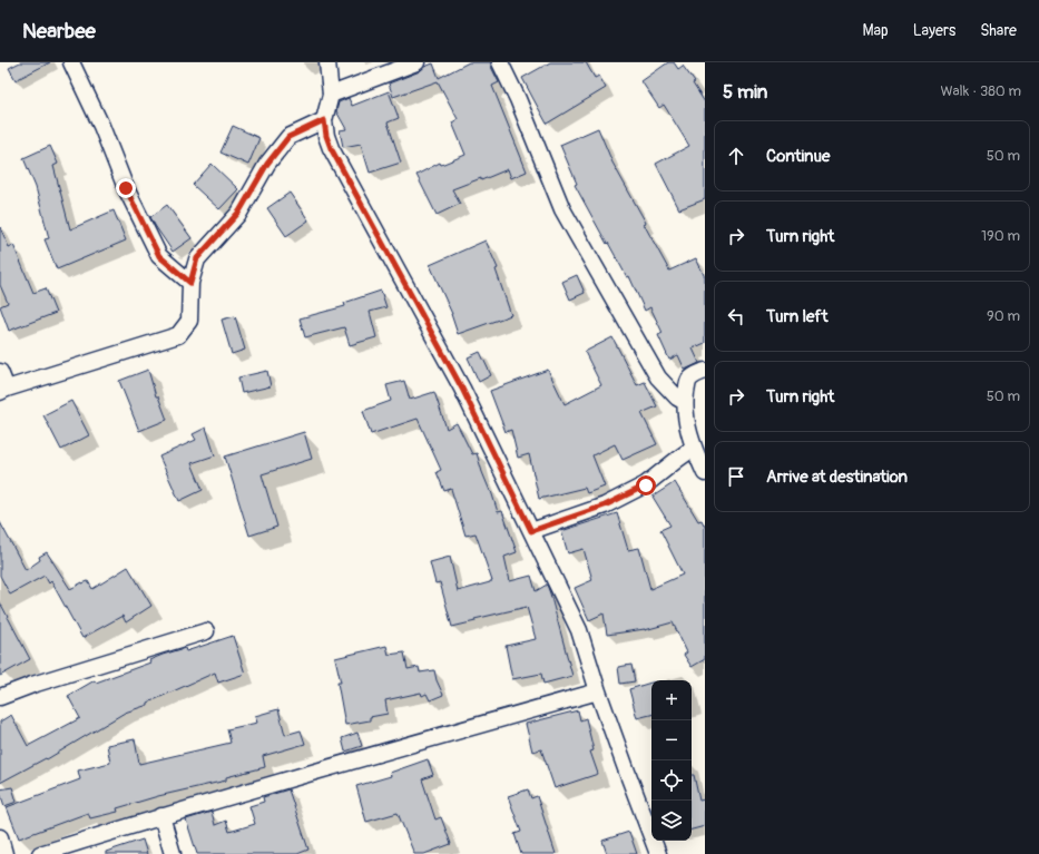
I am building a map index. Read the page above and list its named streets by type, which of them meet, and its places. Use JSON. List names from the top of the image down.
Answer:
{
  "page": {
    "header": "Nearbee",
    "nav": ["Map", "Layers", "Share"],
    "heading": ["5 min", "Walk · 380 m"],
    "list": [
      ["Continue", "50 m"],
      ["Turn right", "190 m"],
      ["Turn left", "90 m"],
      ["Turn right", "50 m"],
      "Arrive at destination"
    ],
    "map_buttons": ["+", "−"]
  }
}
